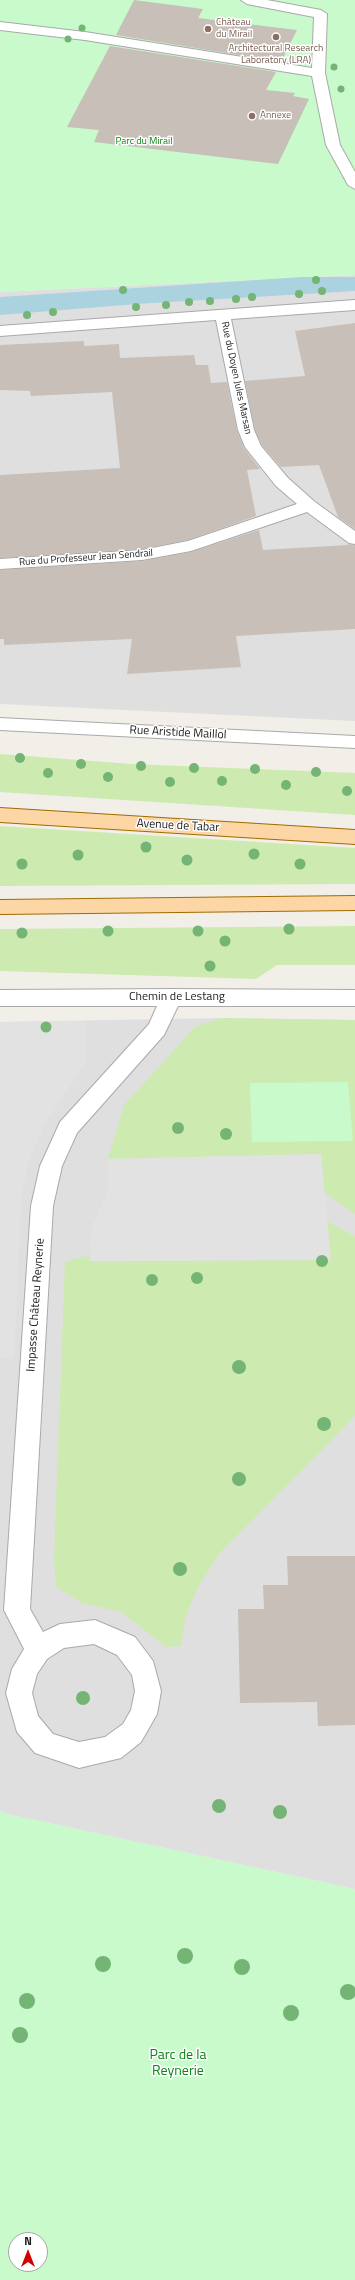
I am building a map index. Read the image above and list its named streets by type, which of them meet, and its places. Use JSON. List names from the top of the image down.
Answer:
{
  "streets": {
    "main road": ["Avenue de Tabar"],
    "street": [
      "Rue du Doyen Jules Marsan",
      "Rue du Professeur Jean Sendrail",
      "Rue Aristide Maillol",
      "Chemin de Lestang",
      "Impasse Château Reynerie"
    ]
  },
  "crossings": [
    ["Rue du Doyen Jules Marsan", "Rue du Professeur Jean Sendrail"],
    ["Chemin de Lestang", "Impasse Château Reynerie"]
  ],
  "parks": ["Parc du Mirail", "Parc de la Reynerie"],
  "places": ["Château du Mirail", "Architectural Research Laboratory (LRA)", "Annexe"],
  "north": "top"
}
